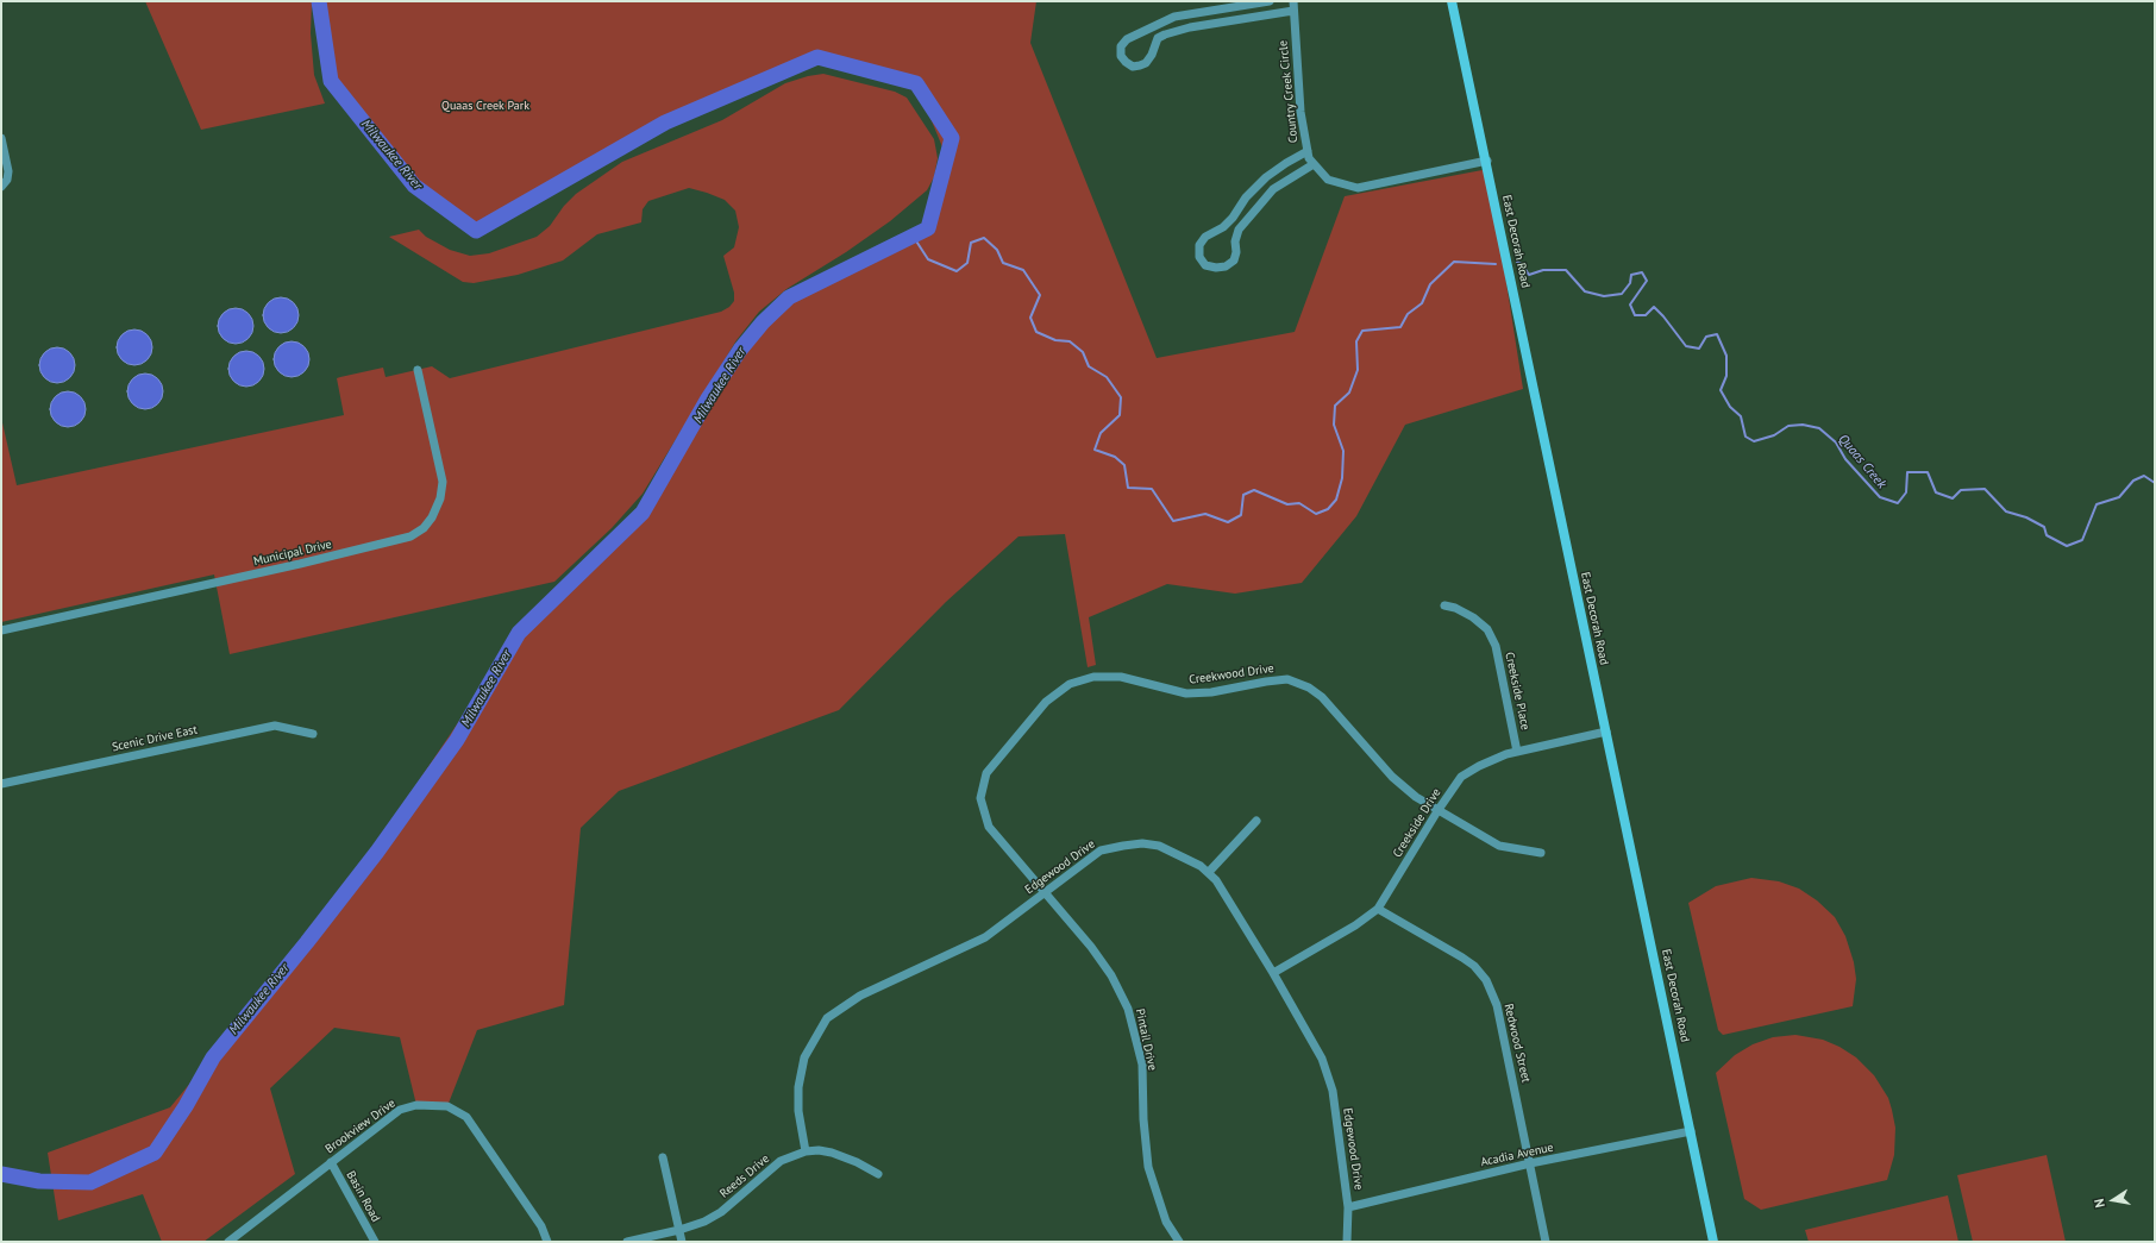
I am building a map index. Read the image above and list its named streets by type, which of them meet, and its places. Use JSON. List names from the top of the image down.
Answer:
{
  "streets": {
    "street": [
      "Country Creek Circle",
      "East Decorah Road",
      "Municipal Drive",
      "Creekwood Drive",
      "Creekside Place",
      "Scenic Drive East",
      "Creekside Drive",
      "Edgewood Drive",
      "Pintail Drive",
      "Redwood Street",
      "Brookview Drive",
      "Acadia Avenue",
      "Reeds Drive",
      "Basin Road"
    ]
  },
  "crossings": [
    ["Country Creek Circle", "East Decorah Road"],
    ["East Decorah Road", "Creekside Drive"],
    ["East Decorah Road", "Acadia Avenue"],
    ["Creekwood Drive", "Creekside Drive"],
    ["Creekwood Drive", "Pintail Drive"],
    ["Creekside Place", "Creekside Drive"],
    ["Creekside Drive", "Edgewood Drive"],
    ["Creekside Drive", "Redwood Street"],
    ["Edgewood Drive", "Pintail Drive"],
    ["Edgewood Drive", "Acadia Avenue"],
    ["Edgewood Drive", "Reeds Drive"],
    ["Redwood Street", "Acadia Avenue"],
    ["Brookview Drive", "Basin Road"]
  ],
  "water": ["Milwaukee River", "Quaas Creek"],
  "parks": ["Quaas Creek Park"],
  "north": "left"
}
